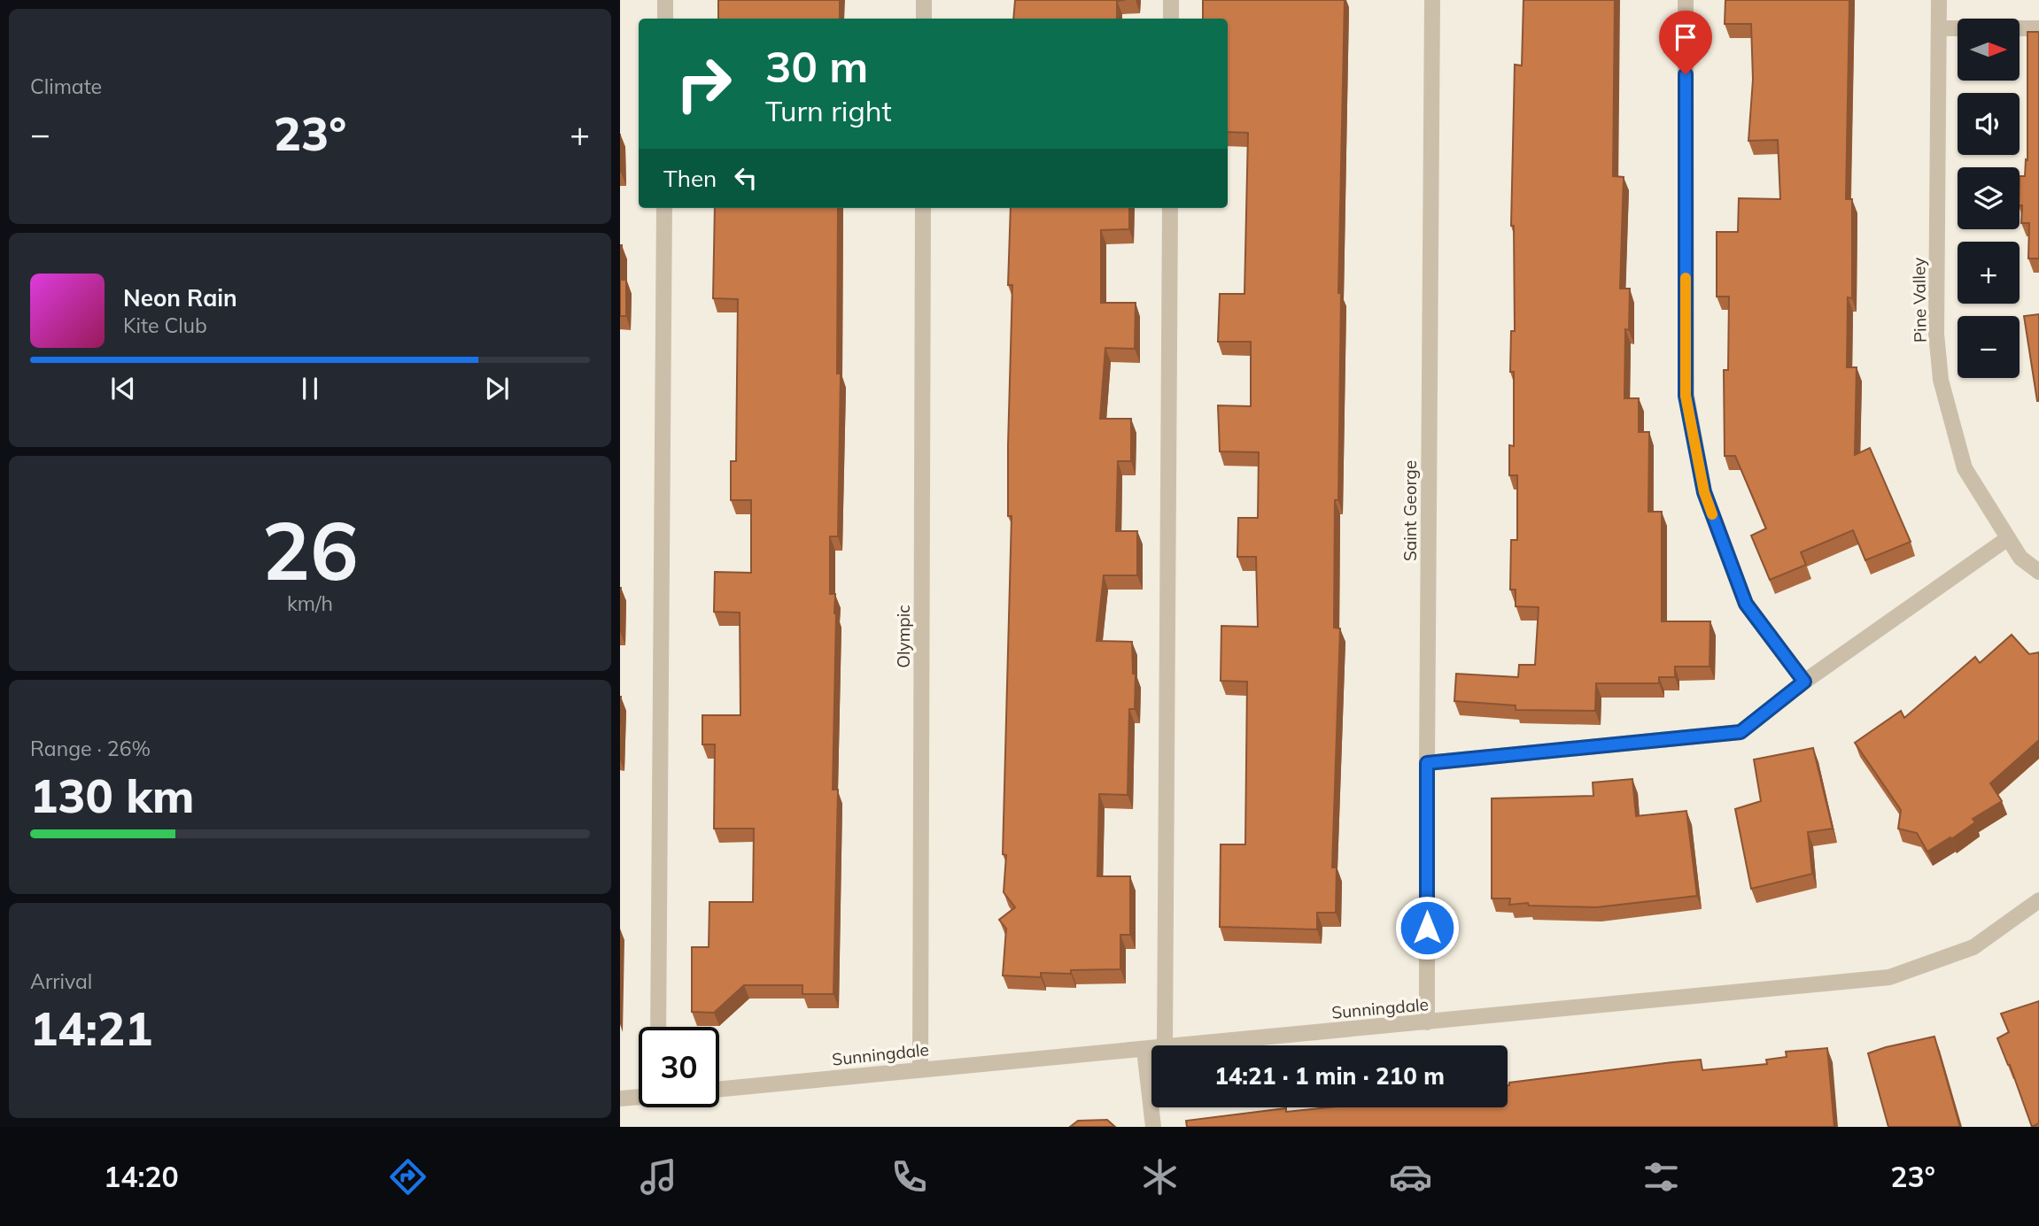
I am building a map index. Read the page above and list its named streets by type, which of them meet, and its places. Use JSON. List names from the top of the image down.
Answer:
{
  "streets": {
    "street": [
      "Pine Valley",
      "Saint George",
      "Olympic",
      "Sunningdale"
    ]
  },
  "crossings": [
    ["Saint George", "Sunningdale"],
    ["Olympic", "Sunningdale"]
  ],
  "north": "right",
  "page": {
    "tile": [
      "Climate",
      ["26", "km/h"],
      ["Range · 26%", "130 km"],
      ["Arrival", "14:21"]
    ],
    "map_buttons": ["+", "−"],
    "turn": ["30 m", "Turn right"],
    "heat": ["−", "23°", "+"],
    "then": "Then",
    "song": ["Neon Rain", "Kite Club"],
    "limit": "30",
    "trip": "14:21 · 1 min · 210 m",
    "tabs": ["14:20", "23°"]
  }
}
